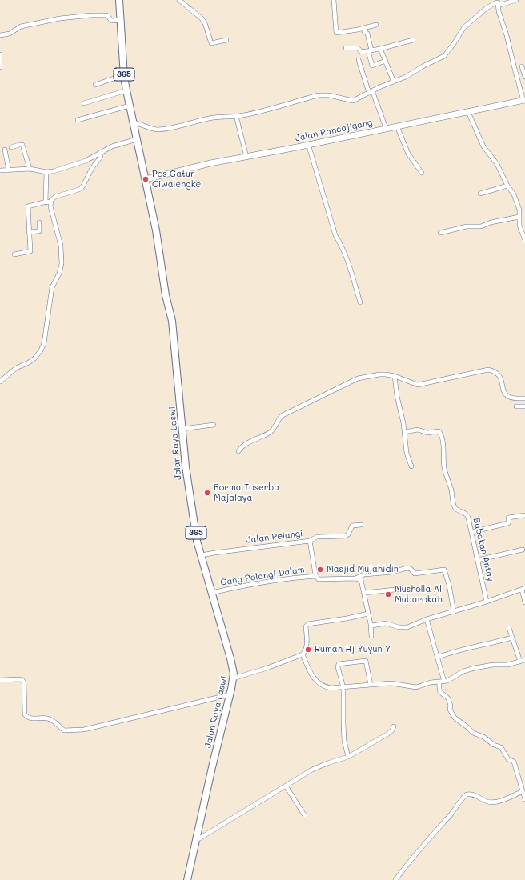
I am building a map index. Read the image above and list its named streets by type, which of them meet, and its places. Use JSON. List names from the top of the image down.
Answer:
{
  "streets": {
    "main road": ["365", "Jalan Rancajigang", "Jalan Raya Laswi"],
    "street": ["Jalan Pelangi", "Babakan Antay", "Gang Pelangi Dalam"]
  },
  "crossings": [
    ["Jalan Rancajigang", "Jalan Raya Laswi"],
    ["Jalan Raya Laswi", "Jalan Pelangi"],
    ["Jalan Raya Laswi", "Gang Pelangi Dalam"],
    ["Jalan Pelangi", "Gang Pelangi Dalam"]
  ],
  "places": [
    "Pos Gatur Ciwalengke",
    "Borma Toserba Majalaya",
    "Masjid Mujahidin",
    "Musholla Al Mubarokah",
    "Rumah Hj Yuyun Y"
  ]
}
